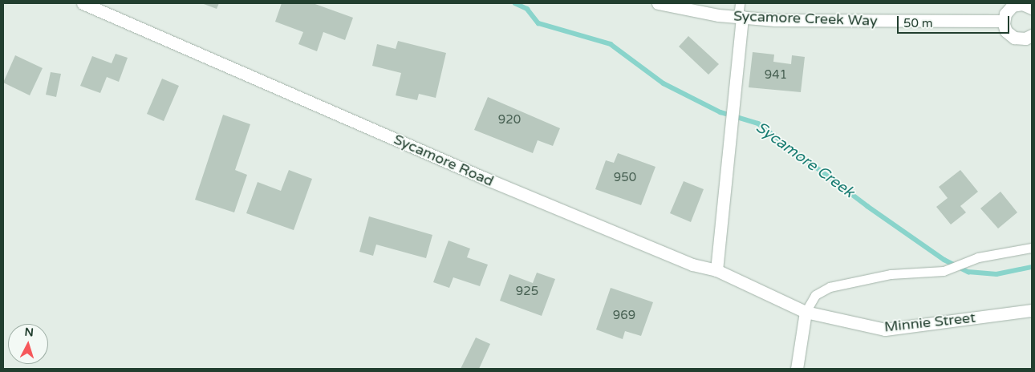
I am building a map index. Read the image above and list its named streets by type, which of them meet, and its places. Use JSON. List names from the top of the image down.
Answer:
{
  "streets": {
    "street": ["Sycamore Creek Way", "Sycamore Road", "Minnie Street"]
  },
  "crossings": [
    ["Sycamore Road", "Minnie Street"]
  ],
  "water": ["Sycamore Creek"],
  "house_numbers": [
    "941",
    "920",
    "950",
    "925",
    "969"
  ],
  "scale_bar": "50 m",
  "north": "top"
}
